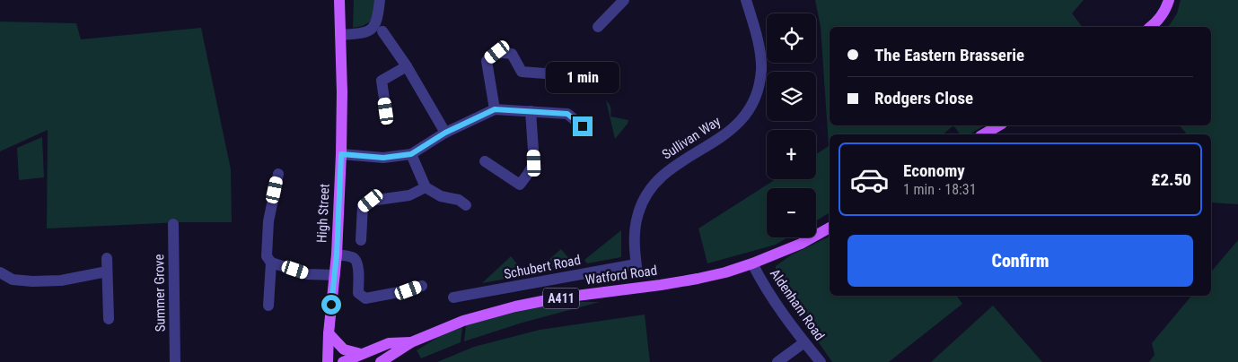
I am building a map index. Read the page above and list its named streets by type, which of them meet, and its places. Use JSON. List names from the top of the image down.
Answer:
{
  "streets": {
    "main road": ["High Street", "Watford Road", "A411"],
    "street": [
      "Sullivan Way",
      "Schubert Road",
      "Summer Grove",
      "Aldenham Road"
    ]
  },
  "crossings": [
    ["Sullivan Way", "Schubert Road"],
    ["Watford Road", "Aldenham Road"]
  ],
  "page": {
    "map_buttons": ["+", "−"],
    "banner": ["The Eastern Brasserie", "Rodgers Close"],
    "bubble": "1 min",
    "list": [
      {
        "name": "Economy",
        "note": "1 min · 18:31",
        "value": "£2.50"
      }
    ],
    "buttons": "Confirm"
  }
}
